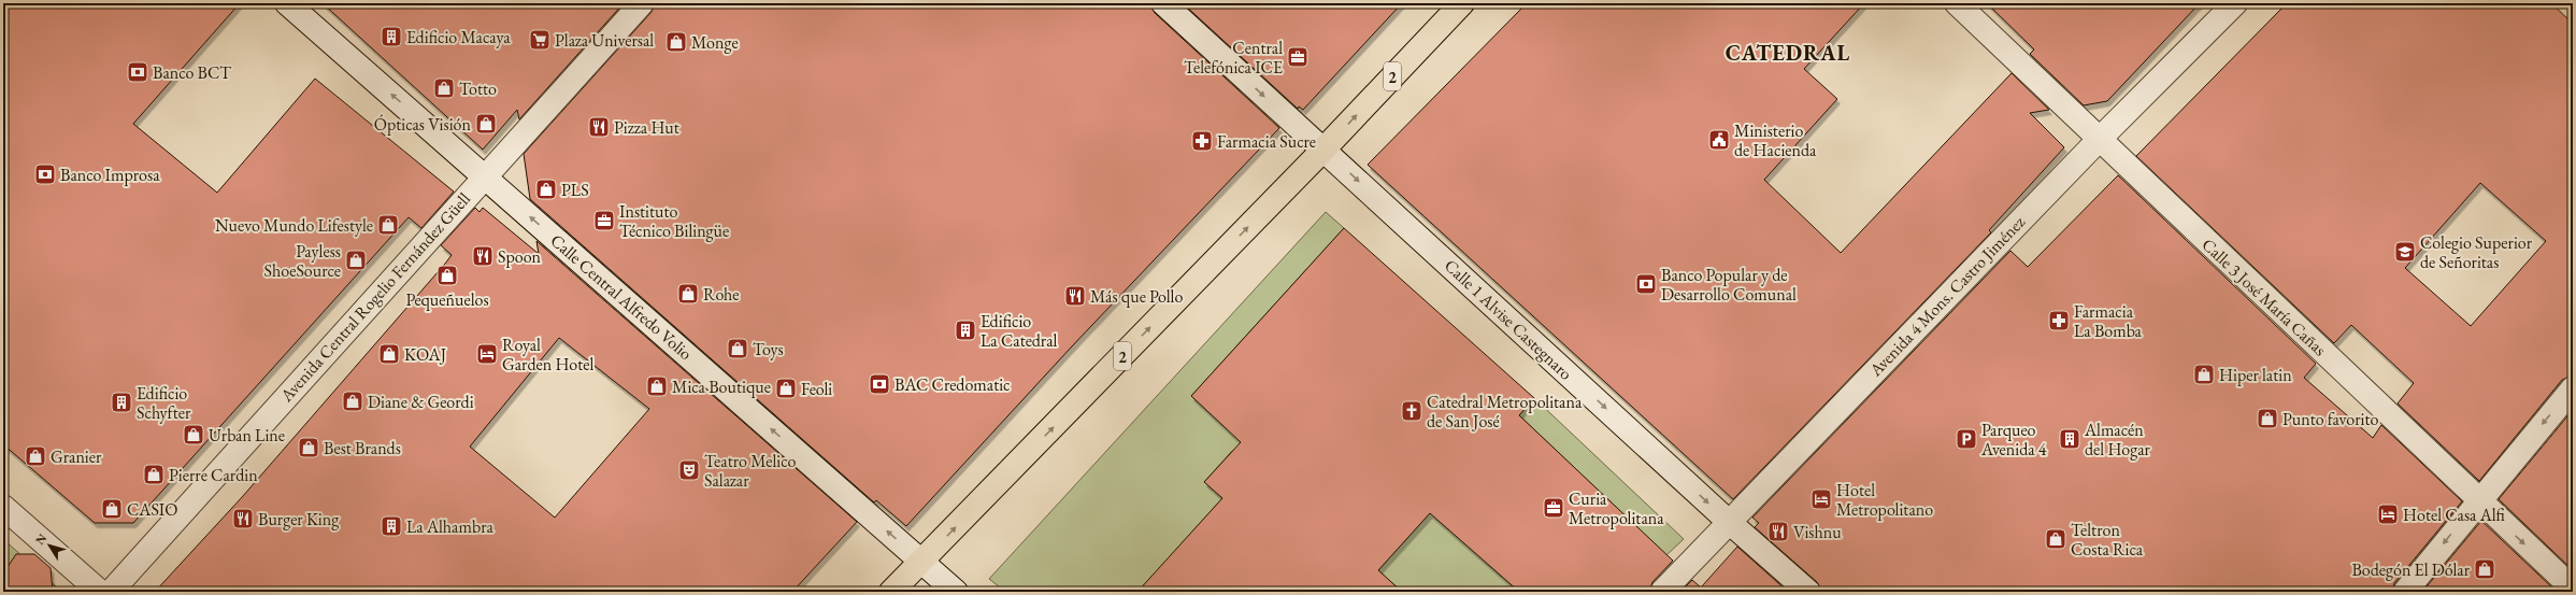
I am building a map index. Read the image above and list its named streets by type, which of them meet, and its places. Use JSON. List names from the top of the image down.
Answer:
{
  "streets": {
    "highway": ["2"],
    "street": [
      "Avenida 4 Mons. Castro Jiménez",
      "Avenida Central Rogelio Fernández Güell",
      "Calle Central Alfredo Volio",
      "Calle 3 José María Cañas",
      "Calle 1 Alvise Castegnaro"
    ]
  },
  "crossings": [
    ["2", "Calle Central Alfredo Volio"],
    ["2", "Calle 1 Alvise Castegnaro"],
    ["Avenida 4 Mons. Castro Jiménez", "Calle 3 José María Cañas"],
    ["Avenida 4 Mons. Castro Jiménez", "Calle 1 Alvise Castegnaro"],
    ["Avenida Central Rogelio Fernández Güell", "Calle Central Alfredo Volio"]
  ],
  "one_way": ["Calle Central Alfredo Volio", "Calle 1 Alvise Castegnaro"],
  "districts": ["CATEDRAL"],
  "places": {
    "building": [
      "Edificio Macaya",
      "Edificio La Catedral",
      "Edificio Schyfter",
      "Almacén del Hogar",
      "La Alhambra"
    ],
    "supermarket": ["Plaza Universal"],
    "shop": [
      "Monge",
      "Totto",
      "Ópticas Visión",
      "PLS",
      "Nuevo Mundo Lifestyle",
      "Payless ShoeSource",
      "Pequeñuelos",
      "Rohe",
      "Toys",
      "KOAJ",
      "Hiper latin",
      "Mica Boutique",
      "Feoli",
      "Diane & Geordi",
      "Punto favorito",
      "Urban Line",
      "Best Brands",
      "Granier",
      "Pierre Cardin",
      "CASIO",
      "Teltron Costa Rica",
      "Bodegón El Dólar"
    ],
    "office": ["Central Telefónica ICE", "Instituto Técnico Bilingüe", "Curia Metropolitana"],
    "bank": [
      "Banco BCT",
      "Banco Improsa",
      "Banco Popular y de Desarrollo Comunal",
      "BAC Credomatic"
    ],
    "restaurant": [
      "Pizza Hut",
      "Spoon",
      "Más que Pollo",
      "Burger King",
      "Vishnu"
    ],
    "public building": ["Ministerio de Hacienda"],
    "pharmacy": ["Farmacia Sucre", "Farmacia La Bomba"],
    "school or university": ["Colegio Superior de Señoritas"],
    "hotel": ["Royal Garden Hotel", "Hotel Metropolitano", "Hotel Casa Alfi"],
    "church": ["Catedral Metropolitana de San José"],
    "parking": ["Parqueo Avenida 4"],
    "theatre": ["Teatro Melico Salazar"]
  },
  "north": "top left"
}
